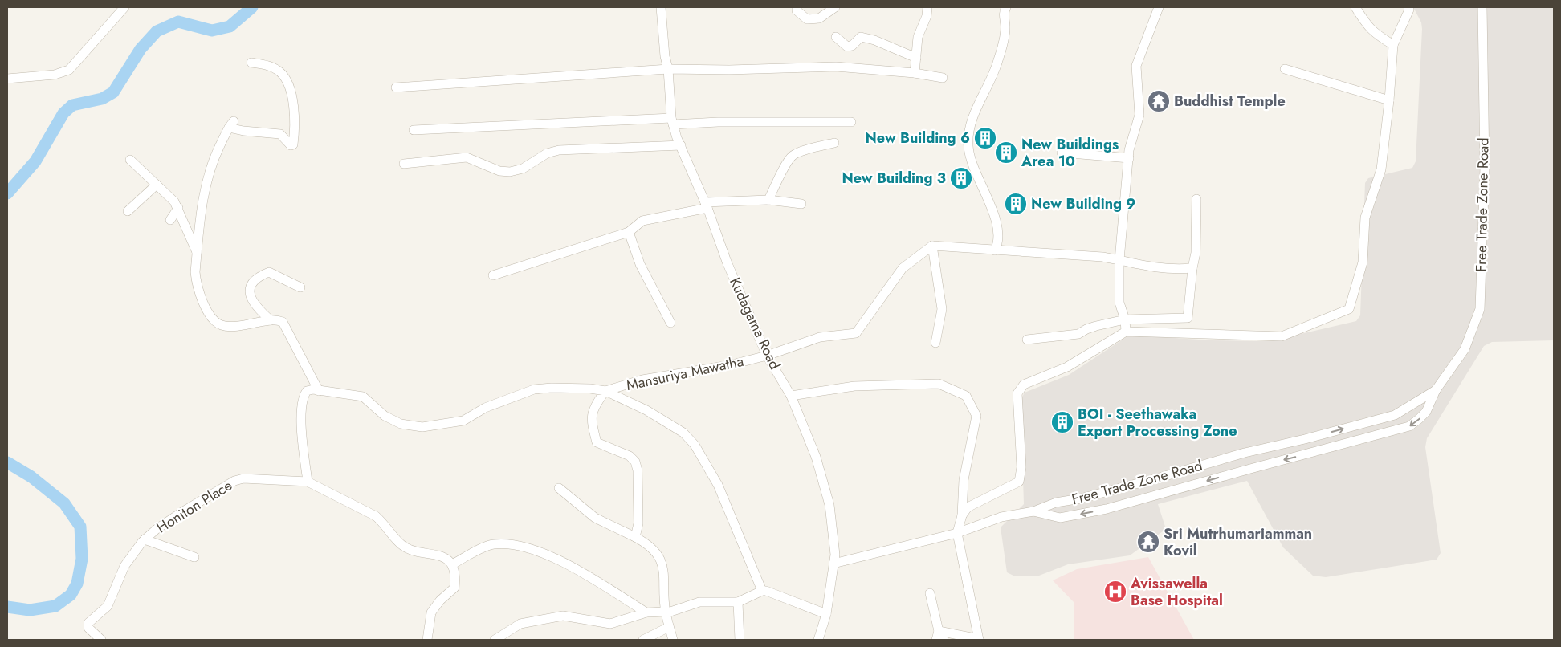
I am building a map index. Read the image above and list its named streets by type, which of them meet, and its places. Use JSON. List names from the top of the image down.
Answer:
{
  "streets": {
    "street": [
      "Free Trade Zone Road",
      "Kudagama Road",
      "Mansuriya Mawatha",
      "Honiton Place"
    ]
  },
  "crossings": [
    ["Free Trade Zone Road", "Kudagama Road"],
    ["Kudagama Road", "Mansuriya Mawatha"]
  ],
  "places": {
    "temple": ["Buddhist Temple", "Sri Mutrhumariamman Kovil"],
    "building": [
      "New Building 6",
      "New Buildings Area 10",
      "New Building 3",
      "New Building 9",
      "BOI - Seethawaka Export Processing Zone"
    ],
    "hospital": ["Avissawella Base Hospital"]
  }
}
